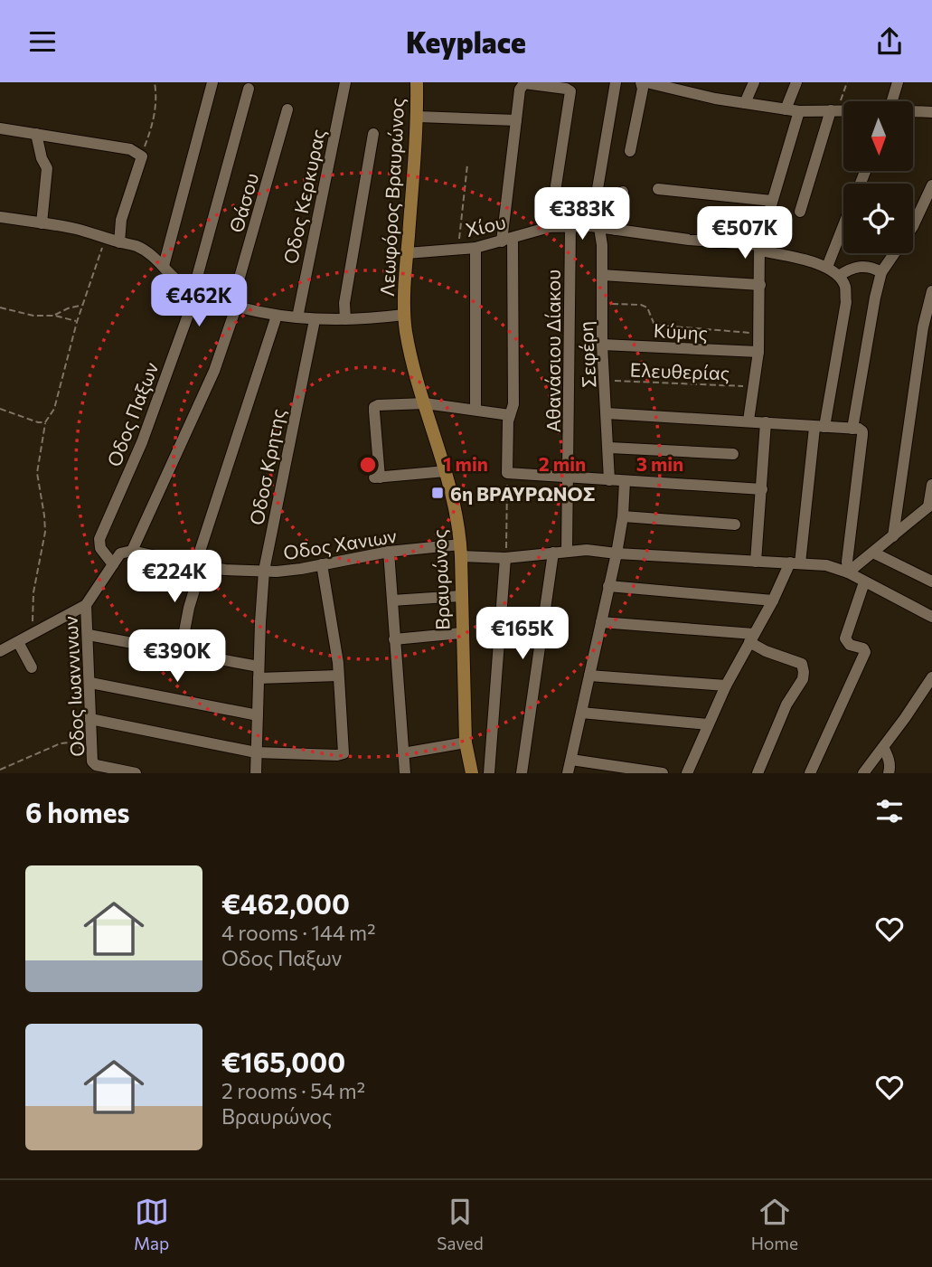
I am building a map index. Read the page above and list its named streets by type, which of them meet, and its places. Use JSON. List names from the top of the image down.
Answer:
{
  "streets": {
    "main road": ["Λεωφόρος Βραυρώνος", "Βραυρώνος"],
    "street": [
      "Οδος Κερκυρας",
      "Θάσου",
      "Χίου",
      "Κύμης",
      "Αθανάσιου Δίακου",
      "Σεφέρη",
      "Οδος Παξων",
      "Οδοσ Κρητης",
      "Οδος Χανιων",
      "Οδος Ιωαννινων"
    ],
    "path": ["Ελευθερίας"]
  },
  "crossings": [
    ["Λεωφόρος Βραυρώνος", "Χίου"],
    ["Λεωφόρος Βραυρώνος", "Βραυρώνος"],
    ["Θάσου", "Οδος Χανιων"],
    ["Χίου", "Αθανάσιου Δίακου"],
    ["Χίου", "Σεφέρη"],
    ["Κύμης", "Σεφέρη"],
    ["Αθανάσιου Δίακου", "Οδος Χανιων"],
    ["Σεφέρη", "Ελευθερίας"],
    ["Οδοσ Κρητης", "Οδος Χανιων"],
    ["Οδος Χανιων", "Βραυρώνος"]
  ],
  "places": {
    "transit": ["6η ΒΡΑΥΡΩΝΟΣ"]
  },
  "north": "bottom",
  "page": {
    "header": "Keyplace",
    "price": [
      "€383K",
      "€507K",
      "€462K",
      "€224K",
      "€165K",
      "€390K"
    ],
    "heading": "6 homes",
    "list": [
      {
        "name": "€462,000",
        "note": "4 rooms · 144 m² · Οδος Παξων"
      },
      {
        "name": "€165,000",
        "note": "2 rooms · 54 m² · Βραυρώνος"
      }
    ],
    "tabs": ["Map", "Saved", "Home"]
  },
  "rings": ["1 min", "2 min", "3 min"]
}
